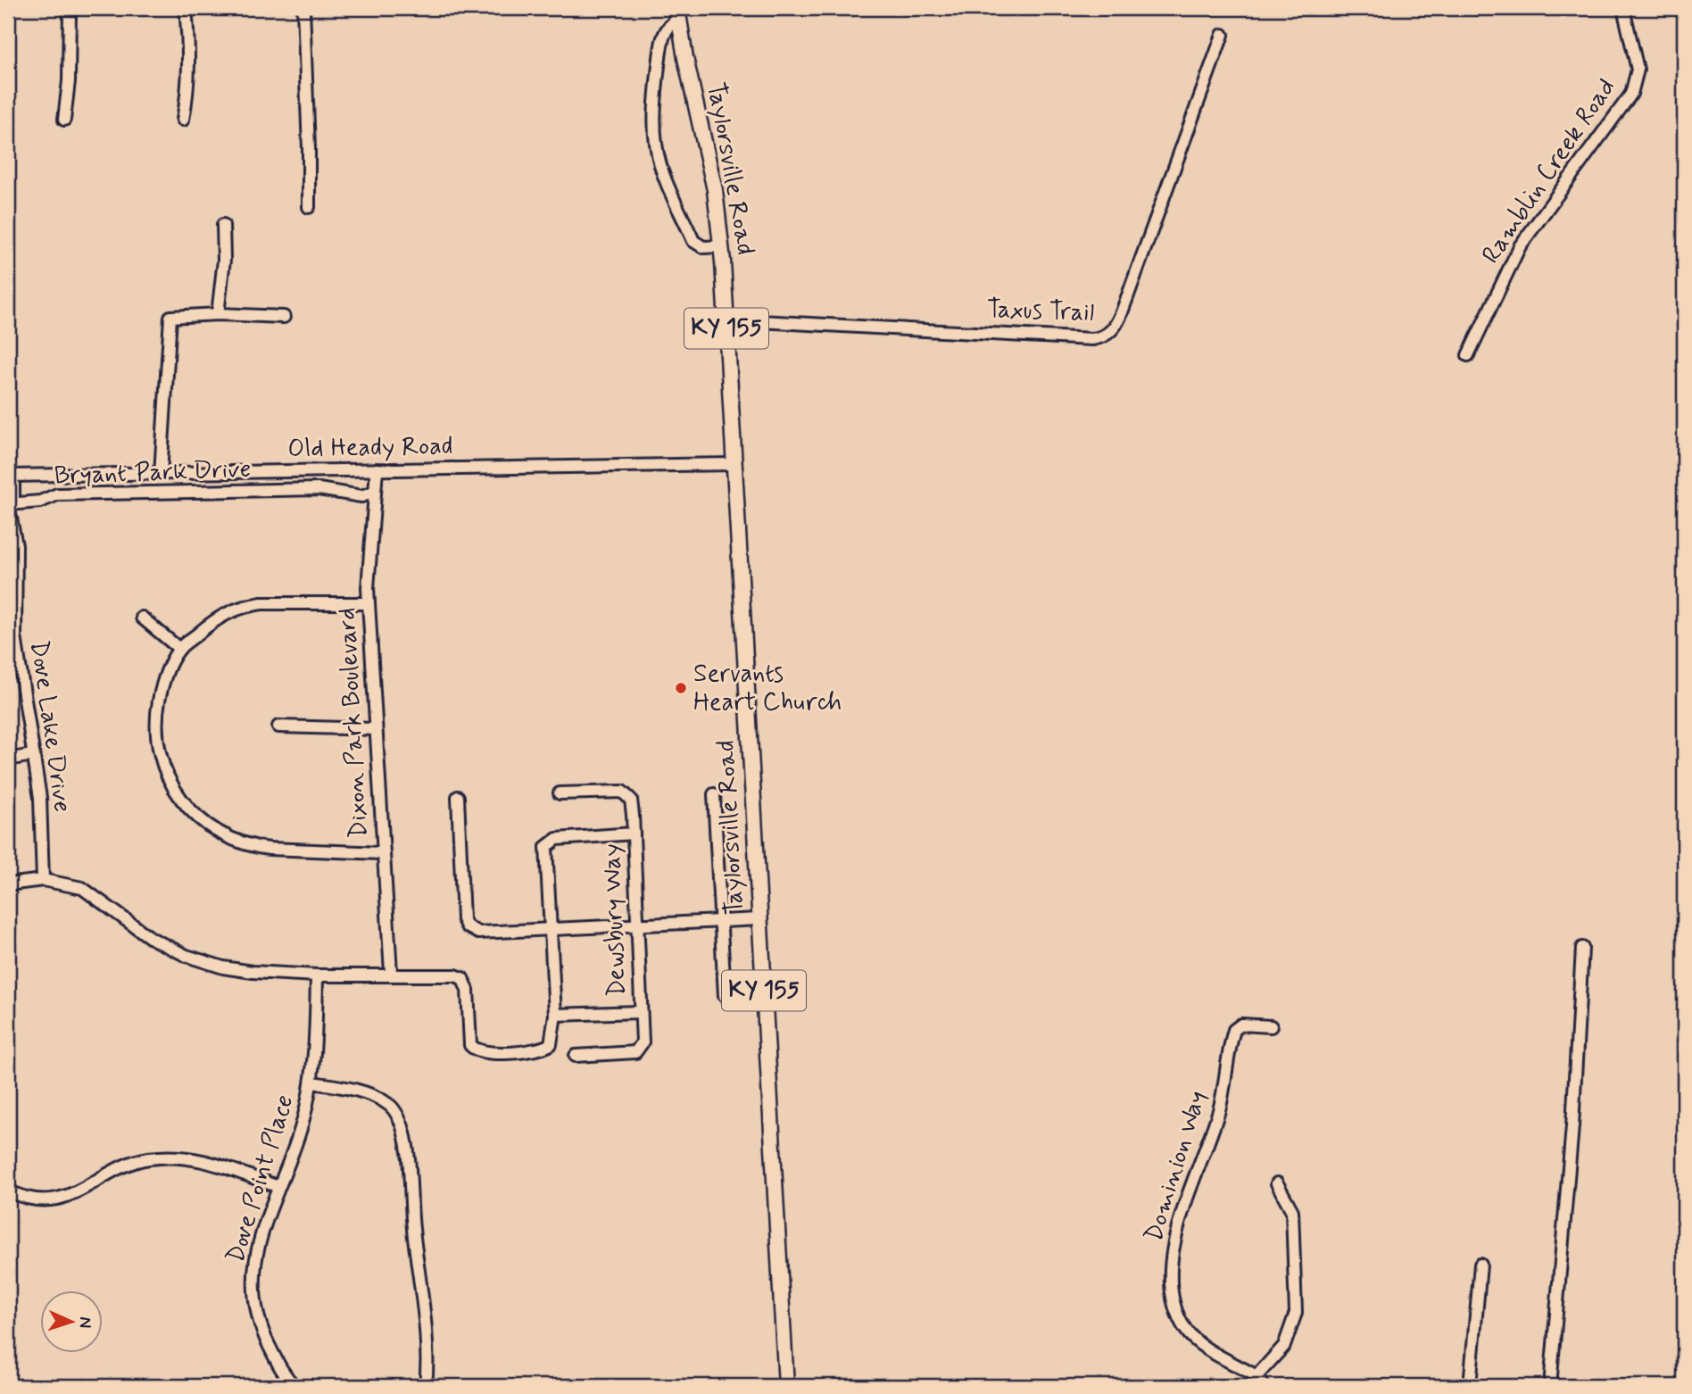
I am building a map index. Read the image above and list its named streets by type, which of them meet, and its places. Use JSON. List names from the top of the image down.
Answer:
{
  "streets": {
    "main road": ["Taylorsville Road", "KY 155"],
    "street": [
      "Ramblin Creek Road",
      "Taxus Trail",
      "Old Heady Road",
      "Bryant Park Drive",
      "Dixon Park Boulevard",
      "Dove Lake Drive",
      "Dewsbury Way",
      "Dominion Way",
      "Dove Point Place"
    ]
  },
  "crossings": [
    ["Taylorsville Road", "Taxus Trail"],
    ["Taylorsville Road", "Old Heady Road"],
    ["Old Heady Road", "Dixon Park Boulevard"],
    ["Old Heady Road", "Dove Lake Drive"],
    ["Bryant Park Drive", "Dixon Park Boulevard"],
    ["Bryant Park Drive", "Dove Lake Drive"]
  ],
  "places": ["Servants Heart Church"],
  "north": "right"
}
